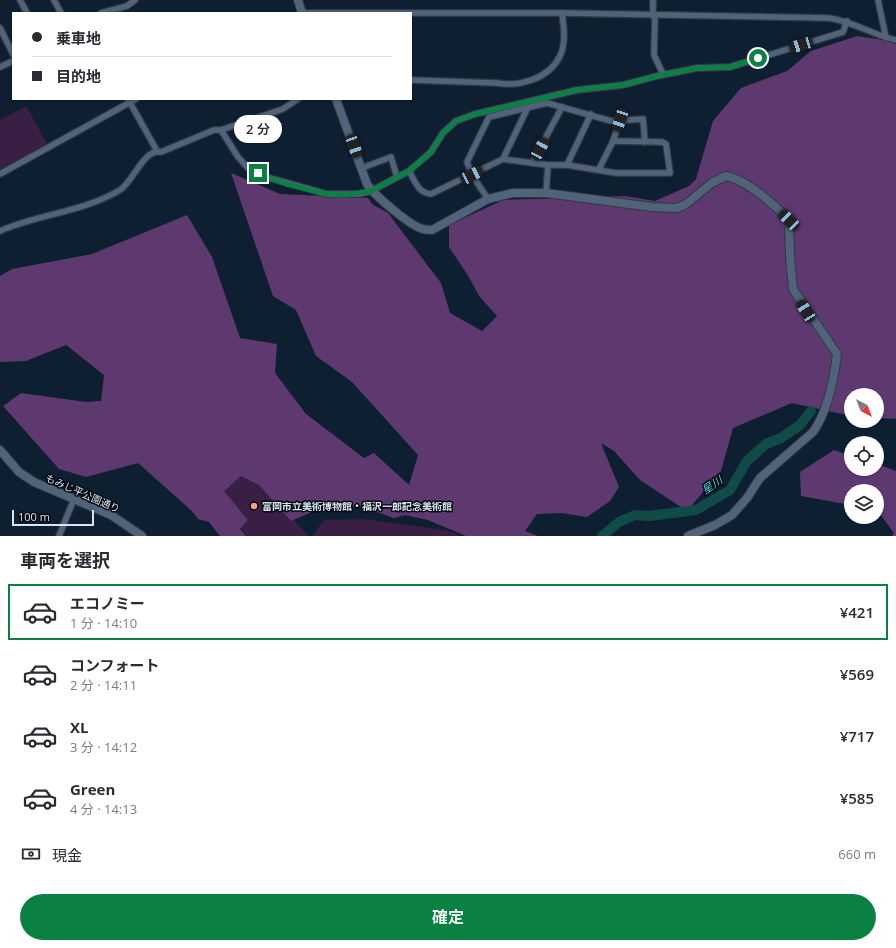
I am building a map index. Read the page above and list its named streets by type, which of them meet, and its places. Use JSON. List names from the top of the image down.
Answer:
{
  "streets": {
    "street": ["もみじ平公園通り"]
  },
  "water": ["星川"],
  "places": ["富岡市立美術博物館・福沢一郎記念美術館"],
  "scale_bar": "100 m",
  "north": "bottom right",
  "page": {
    "banner": ["乗車地", "目的地"],
    "bubble": "2 分",
    "scale": "100 m",
    "heading": "車両を選択",
    "list": [
      {
        "name": "エコノミー",
        "note": "1 分 · 14:10",
        "value": "¥421"
      },
      {
        "name": "コンフォート",
        "note": "2 分 · 14:11",
        "value": "¥569"
      },
      {
        "name": "XL",
        "note": "3 分 · 14:12",
        "value": "¥717"
      },
      {
        "name": "Green",
        "note": "4 分 · 14:13",
        "value": "¥585"
      }
    ],
    "pay": ["現金", "660 m"],
    "buttons": "確定"
  }
}
